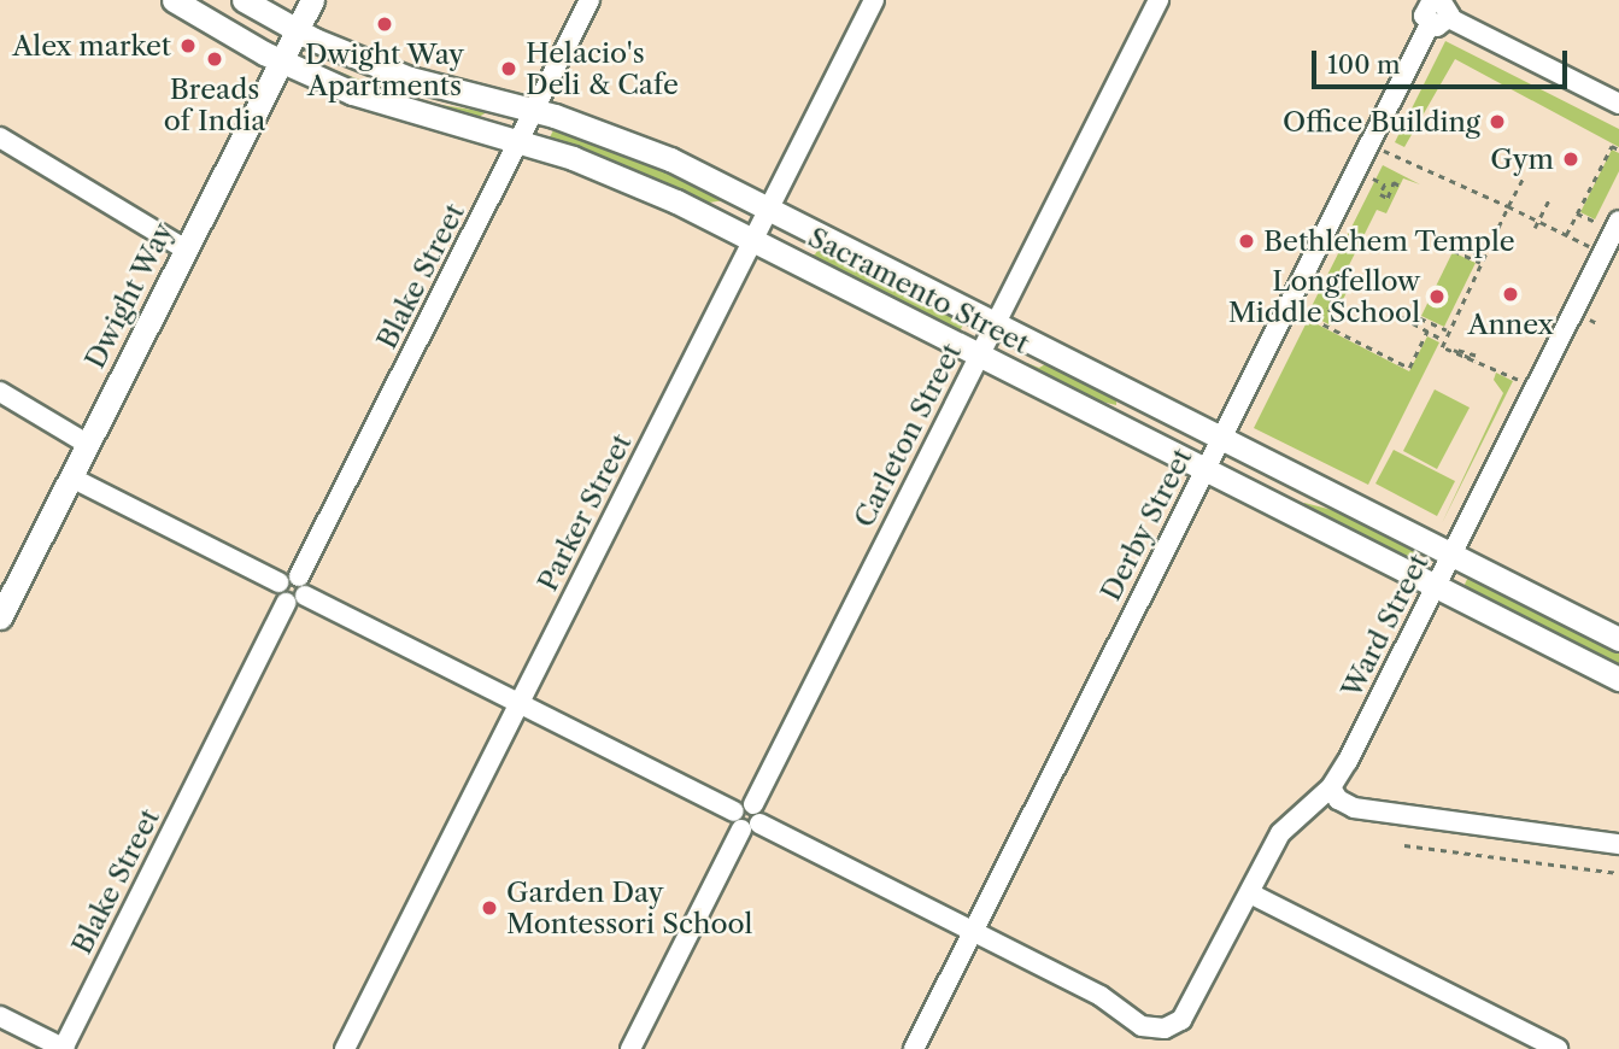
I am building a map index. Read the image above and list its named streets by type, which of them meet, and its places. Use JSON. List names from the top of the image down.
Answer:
{
  "streets": {
    "street": [
      "Blake Street",
      "Sacramento Street",
      "Dwight Way",
      "Carleton Street",
      "Parker Street",
      "Derby Street",
      "Ward Street"
    ]
  },
  "crossings": [
    ["Blake Street", "Sacramento Street"],
    ["Sacramento Street", "Dwight Way"],
    ["Sacramento Street", "Carleton Street"],
    ["Sacramento Street", "Parker Street"],
    ["Sacramento Street", "Derby Street"],
    ["Sacramento Street", "Ward Street"],
    ["Derby Street", "Ward Street"]
  ],
  "places": [
    "Dwight Way Apartments",
    "Alex market",
    "Breads of India",
    "Helacio's Deli & Cafe",
    "Office Building",
    "Gym",
    "Bethlehem Temple",
    "Annex",
    "Longfellow Middle School",
    "Garden Day Montessori School"
  ],
  "scale_bar": "100 m"
}
